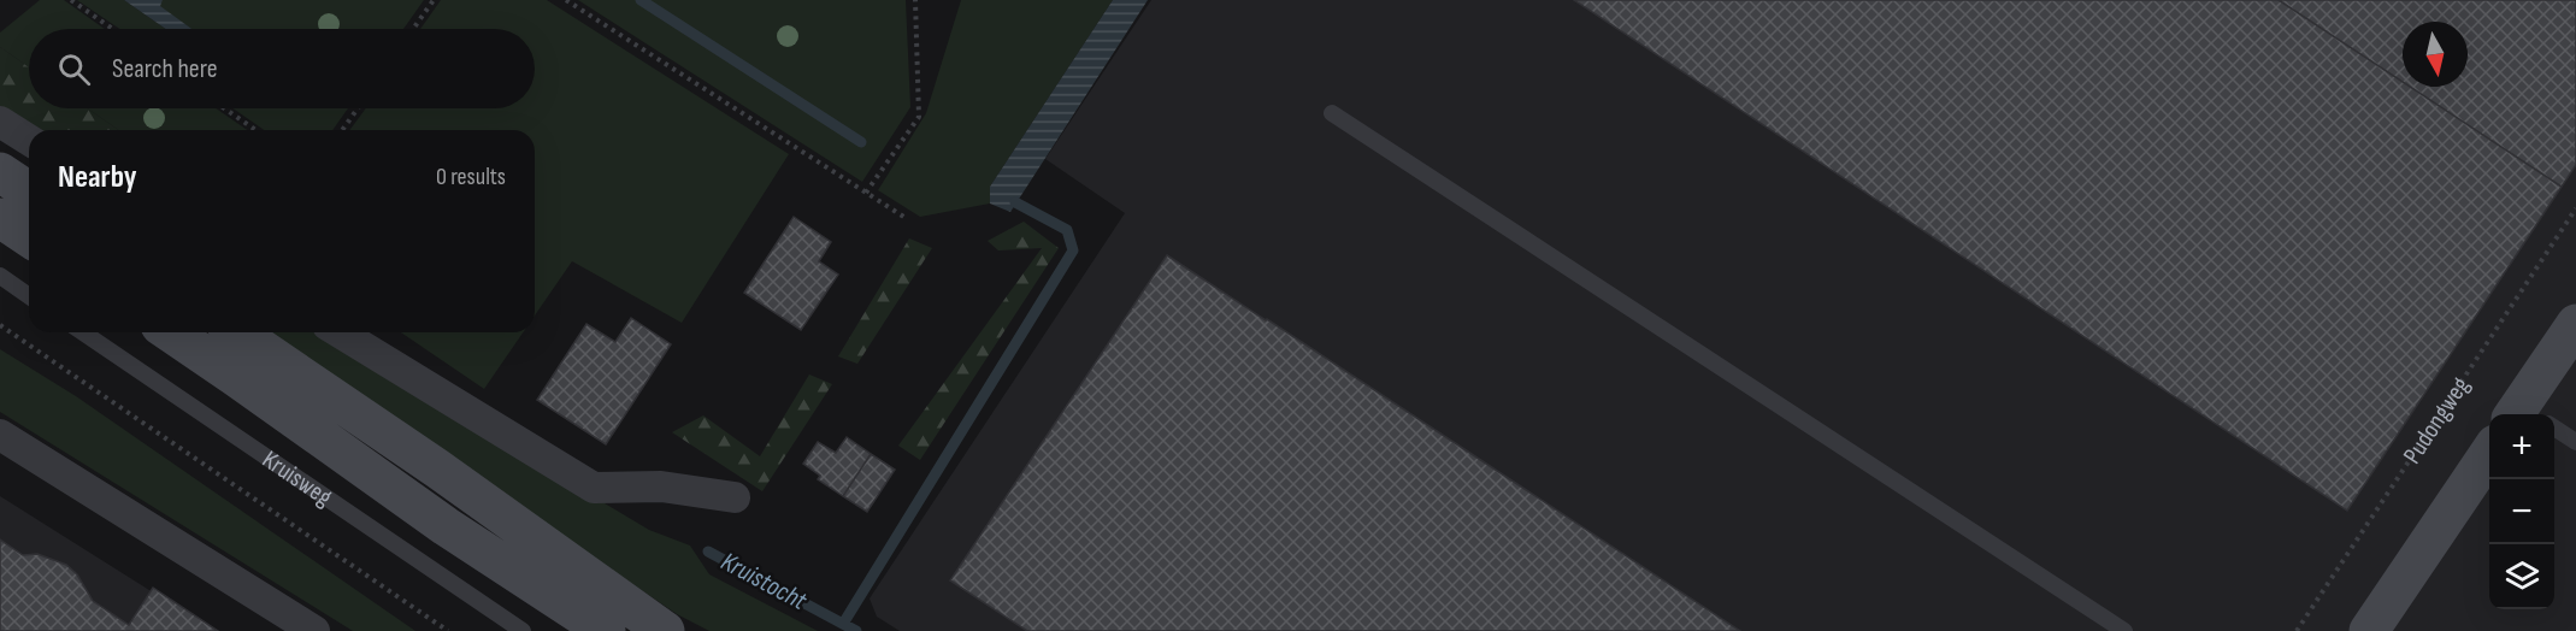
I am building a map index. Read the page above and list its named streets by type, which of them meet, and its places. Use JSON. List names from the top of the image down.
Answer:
{
  "streets": {
    "main road": ["Kruisweg"],
    "path": ["Pudongweg"]
  },
  "water": ["Kruistocht"],
  "north": "bottom",
  "page": {
    "search": "Search here",
    "heading": ["Nearby", "0 results"],
    "map_buttons": ["+", "−"]
  }
}
